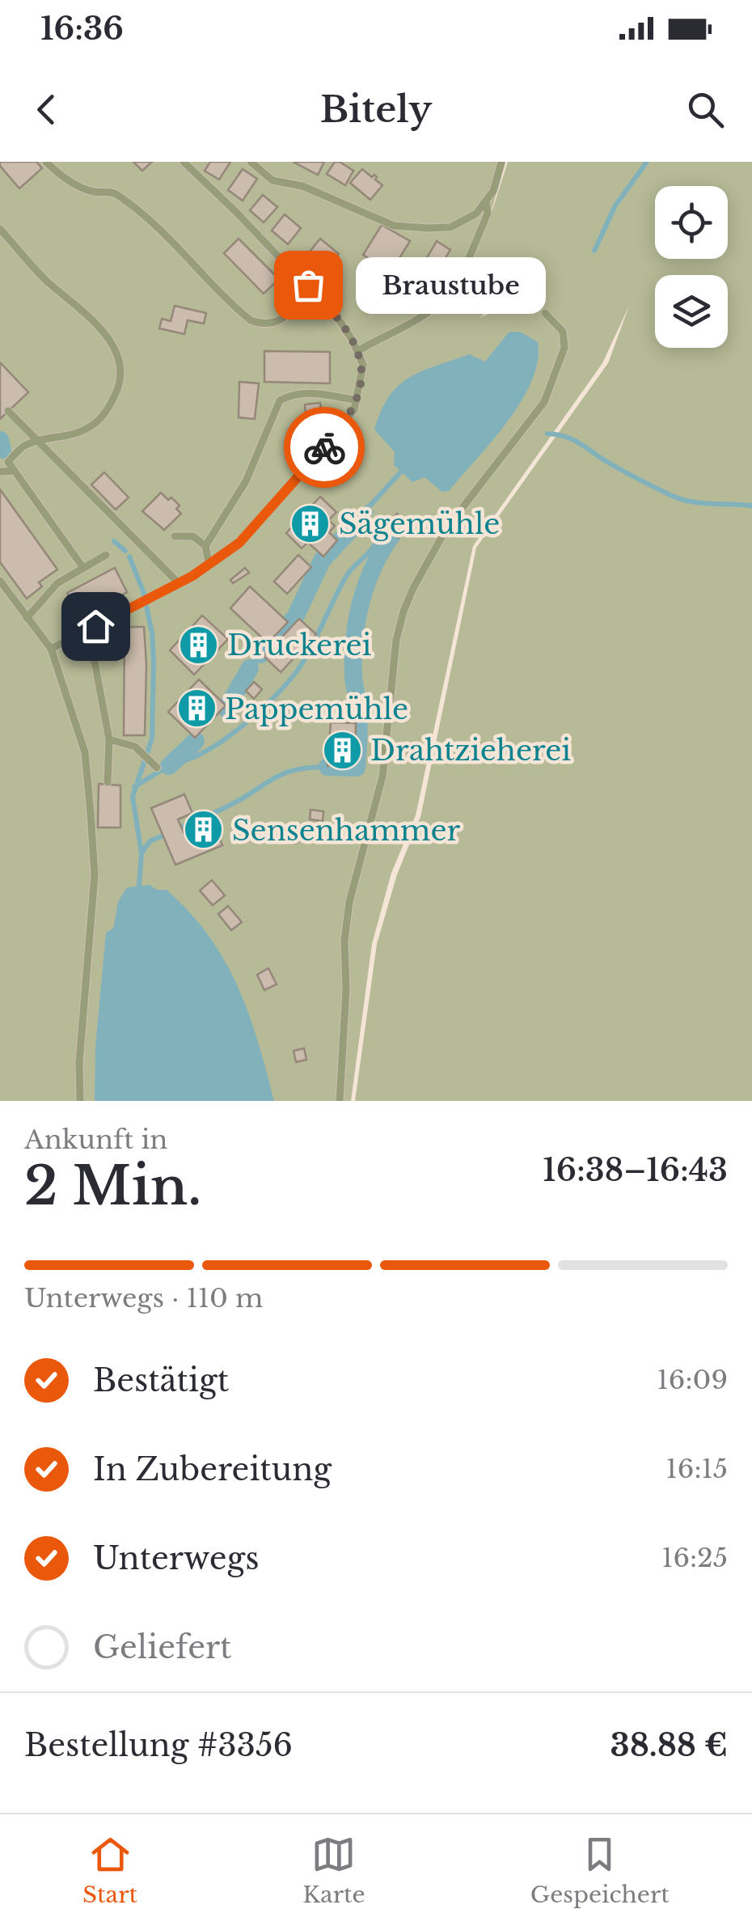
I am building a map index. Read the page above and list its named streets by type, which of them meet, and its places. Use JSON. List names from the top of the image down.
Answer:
{
  "places": {
    "other": ["Braustube"],
    "building": [
      "Sägemühle",
      "Druckerei",
      "Pappemühle",
      "Drahtzieherei",
      "Sensenhammer"
    ]
  },
  "page": {
    "status": "16:36",
    "header": "Bitely",
    "bubble": "Braustube",
    "heading": ["2 Min.", "Ankunft in", "16:38–16:43"],
    "panel": ["Bestellung #3356", "38.88 €"],
    "bar": "Unterwegs · 110 m",
    "list": [
      ["Bestätigt", "16:09"],
      ["In Zubereitung", "16:15"],
      ["Unterwegs", "16:25"],
      "Geliefert"
    ],
    "tabs": ["Start", "Karte", "Gespeichert"]
  }
}
